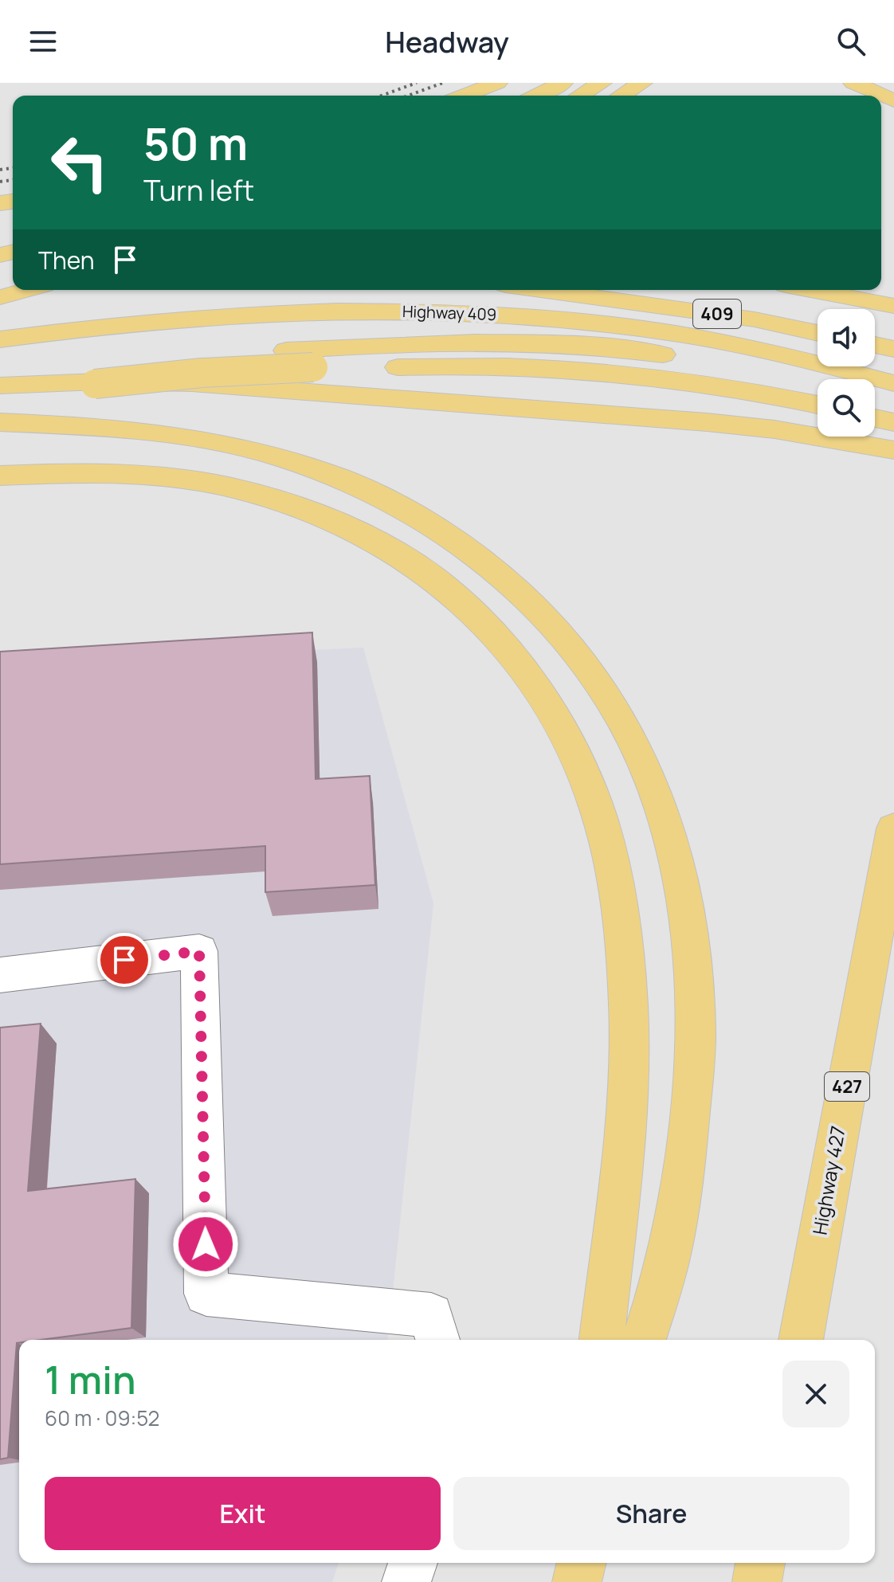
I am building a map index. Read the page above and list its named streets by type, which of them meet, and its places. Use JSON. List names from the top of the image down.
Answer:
{
  "streets": {
    "highway": [
      "Highway 409",
      "409",
      "427",
      "Highway 427"
    ]
  },
  "page": {
    "header": "Headway",
    "turn": ["50 m", "Turn left"],
    "then": "Then",
    "heading": ["1 min", "60 m · 09:52"],
    "buttons": ["Exit", "Share"]
  }
}
